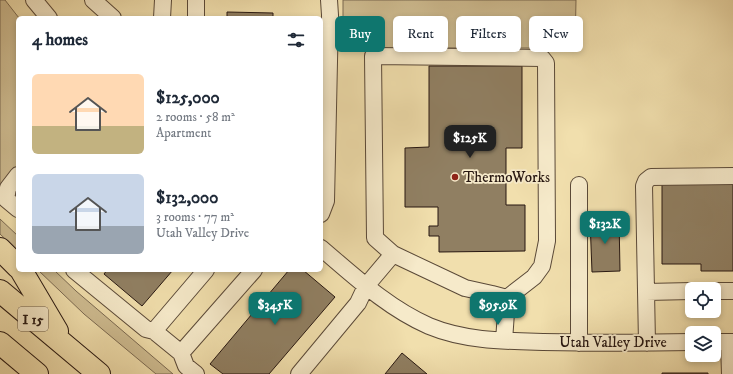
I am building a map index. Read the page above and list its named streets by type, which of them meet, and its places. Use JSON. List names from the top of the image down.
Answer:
{
  "streets": {
    "highway": ["I 15"],
    "street": ["Utah Valley Drive"]
  },
  "places": ["ThermoWorks"],
  "page": {
    "chip": [
      "Buy",
      "Rent",
      "Filters",
      "New"
    ],
    "heading": "4 homes",
    "list": [
      {
        "name": "$125,000",
        "note": "2 rooms · 58 m² · Apartment"
      },
      {
        "name": "$132,000",
        "note": "3 rooms · 77 m² · Utah Valley Drive"
      }
    ],
    "price": [
      "$125K",
      "$132K",
      "$345K",
      "$95.9K"
    ]
  }
}
